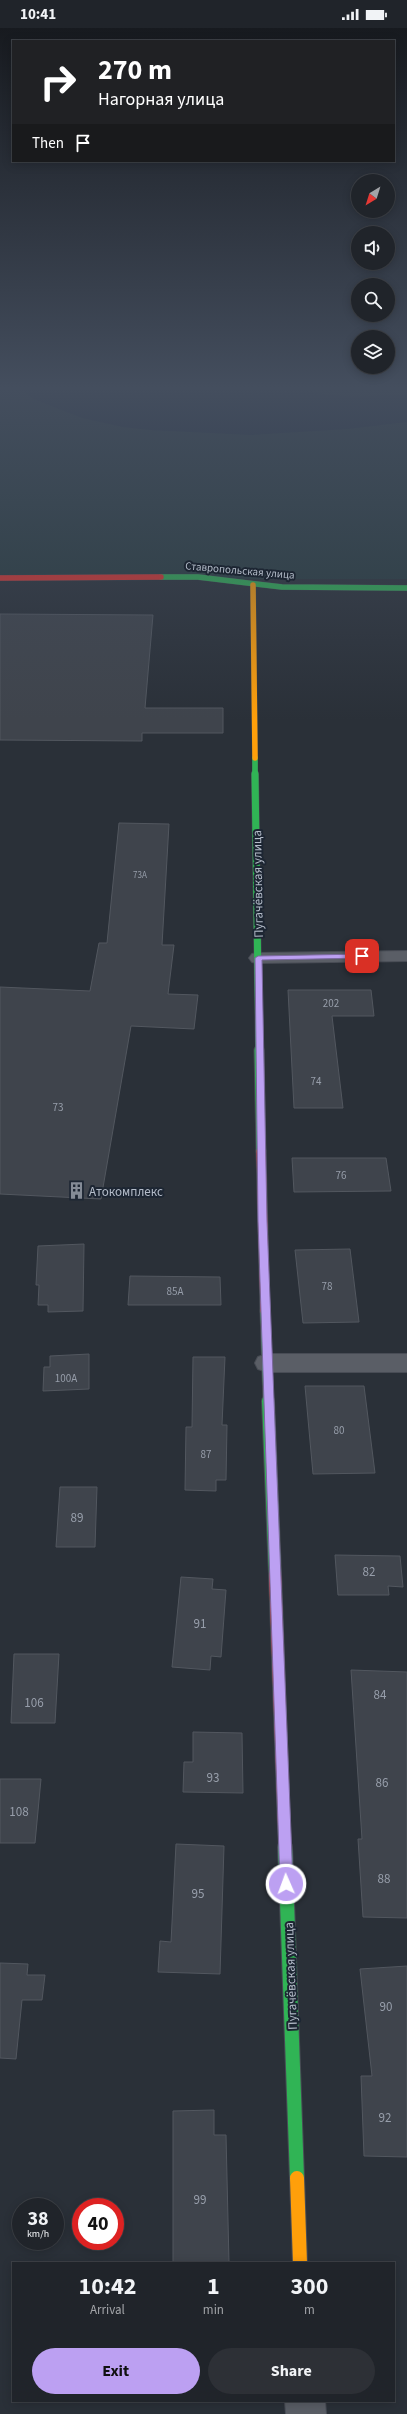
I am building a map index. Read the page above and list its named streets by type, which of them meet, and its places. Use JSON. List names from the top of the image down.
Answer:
{
  "streets": {
    "street": ["Ставропольская улица", "Пугачёвская улица"]
  },
  "crossings": [
    ["Ставропольская улица", "Пугачёвская улица"]
  ],
  "places": {
    "building": ["Атокомплекс"]
  },
  "house_numbers": [
    "73А",
    "202",
    "74",
    "73",
    "76",
    "78",
    "85А",
    "100А",
    "80",
    "87",
    "89",
    "82",
    "91",
    "84",
    "106",
    "93",
    "86",
    "108",
    "88",
    "95",
    "90",
    "92",
    "99"
  ],
  "north": "bottom left",
  "page": {
    "status": "10:41",
    "turn": ["270 m", "Нагорная улица"],
    "then": "Then",
    "speed": "38 km/h",
    "limit": "40",
    "eta": [
      "10:42",
      "Arrival",
      "1",
      "min",
      "300",
      "m"
    ],
    "buttons": ["Exit", "Share"]
  }
}
